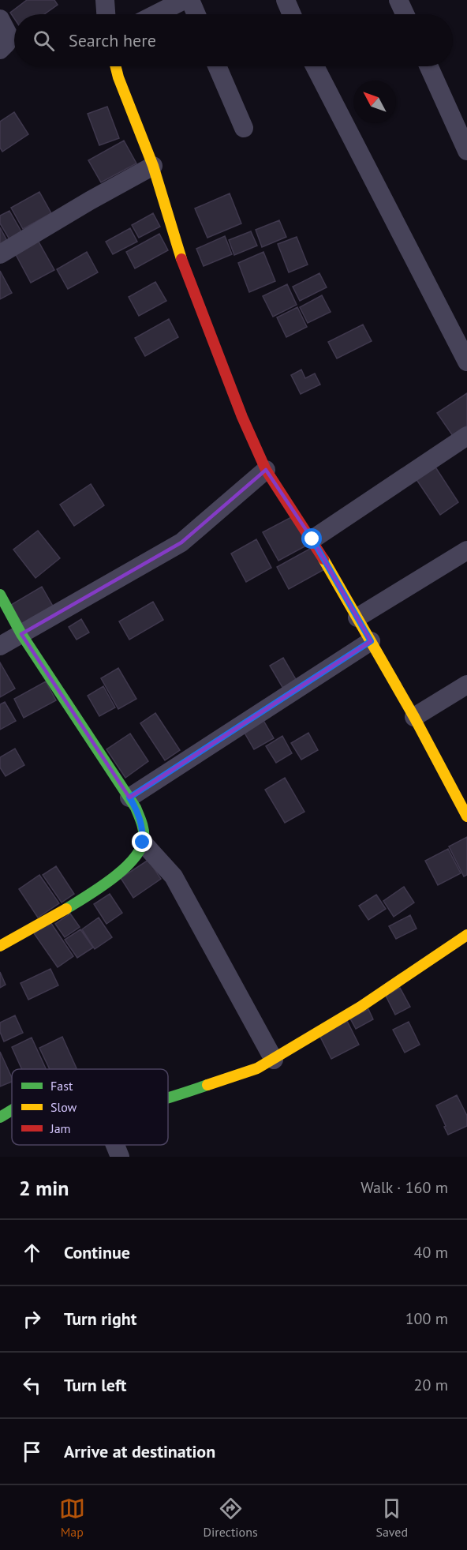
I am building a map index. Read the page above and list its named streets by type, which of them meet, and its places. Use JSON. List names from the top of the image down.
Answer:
{
  "legend": ["Fast", "Slow", "Jam"],
  "north": "top left",
  "page": {
    "search": "Search here",
    "heading": ["2 min", "Walk · 160 m"],
    "list": [
      ["Continue", "40 m"],
      ["Turn right", "100 m"],
      ["Turn left", "20 m"],
      "Arrive at destination"
    ],
    "nav": ["Map", "Directions", "Saved"]
  }
}
